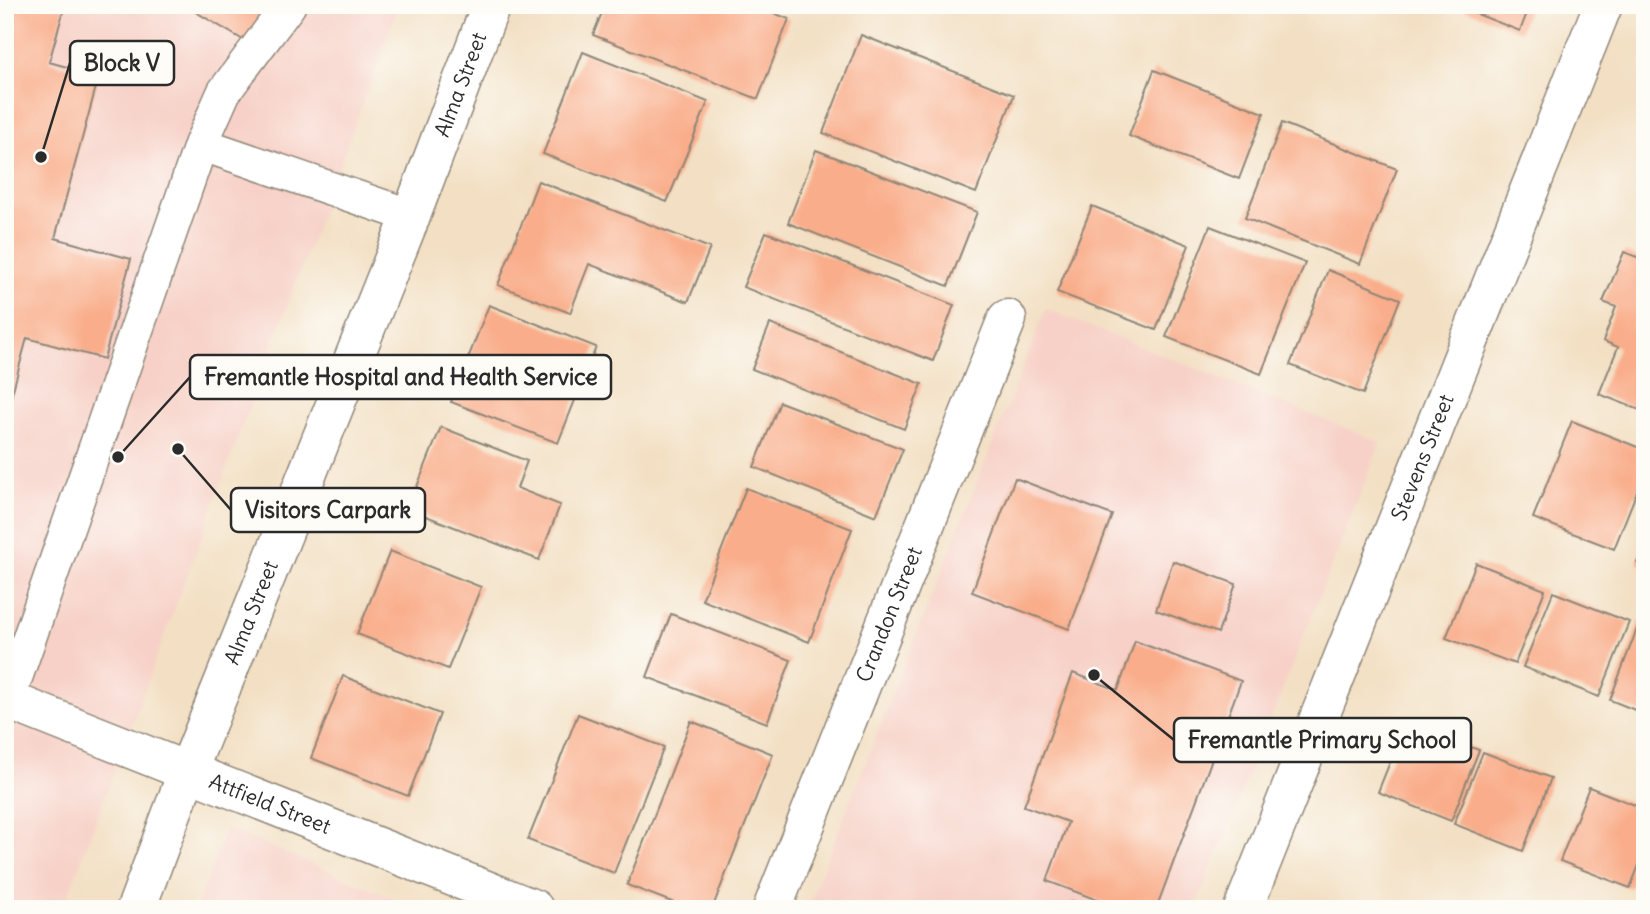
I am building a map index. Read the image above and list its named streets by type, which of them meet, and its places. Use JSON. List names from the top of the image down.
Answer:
{
  "streets": {
    "street": [
      "Alma Street",
      "Stevens Street",
      "Crandon Street",
      "Attfield Street"
    ]
  },
  "crossings": [
    ["Alma Street", "Attfield Street"]
  ],
  "places": [
    "Block V",
    "Visitors Carpark",
    "Fremantle Hospital and Health Service",
    "Fremantle Primary School"
  ]
}
